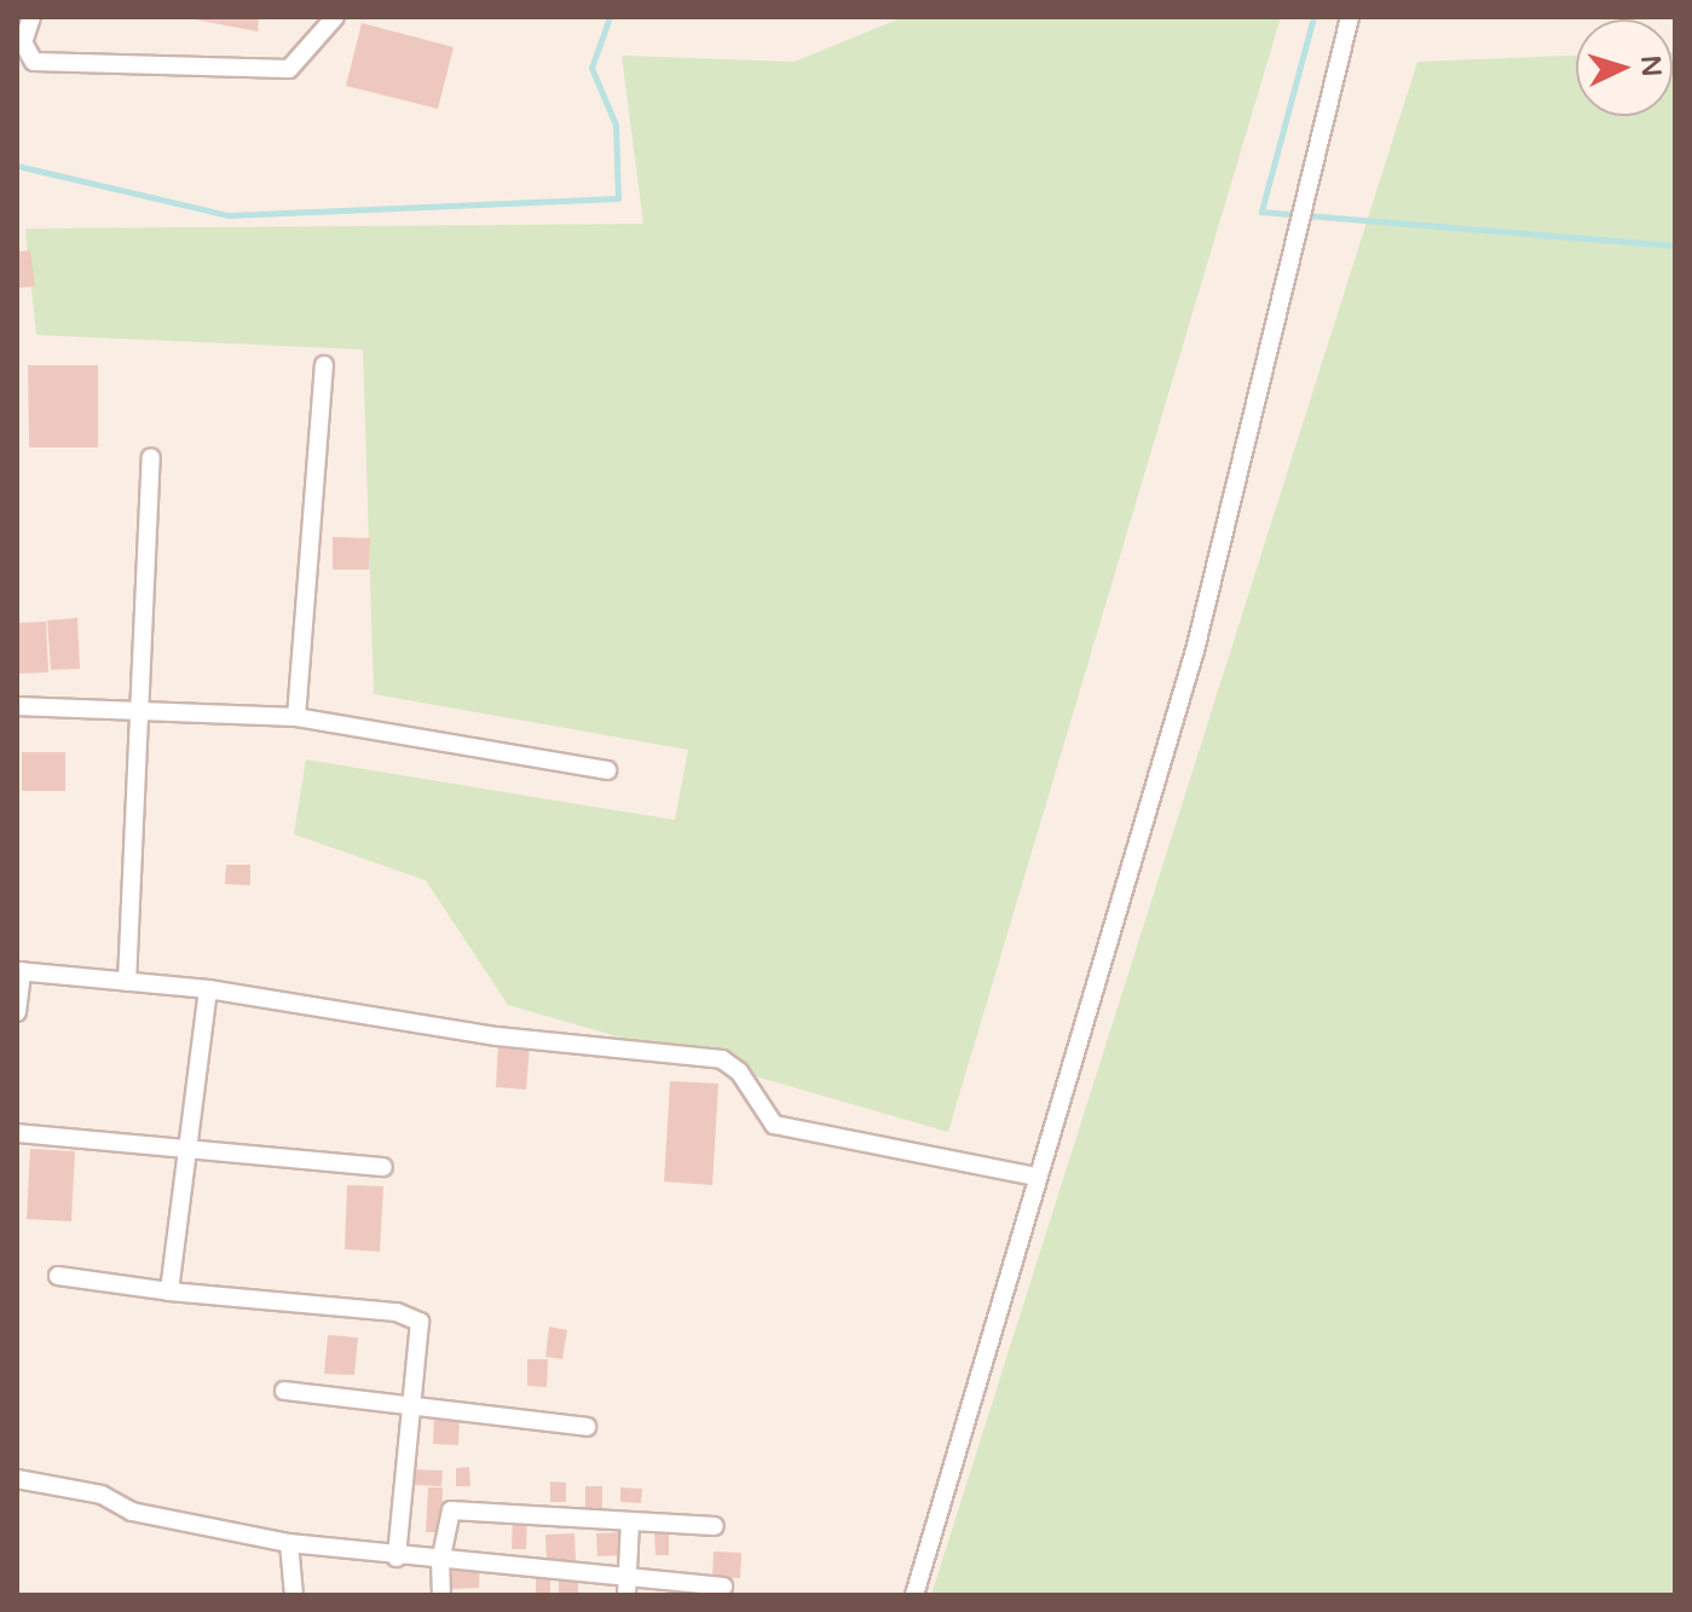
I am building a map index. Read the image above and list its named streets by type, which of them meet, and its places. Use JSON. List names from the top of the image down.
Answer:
{
  "north": "right"
}
